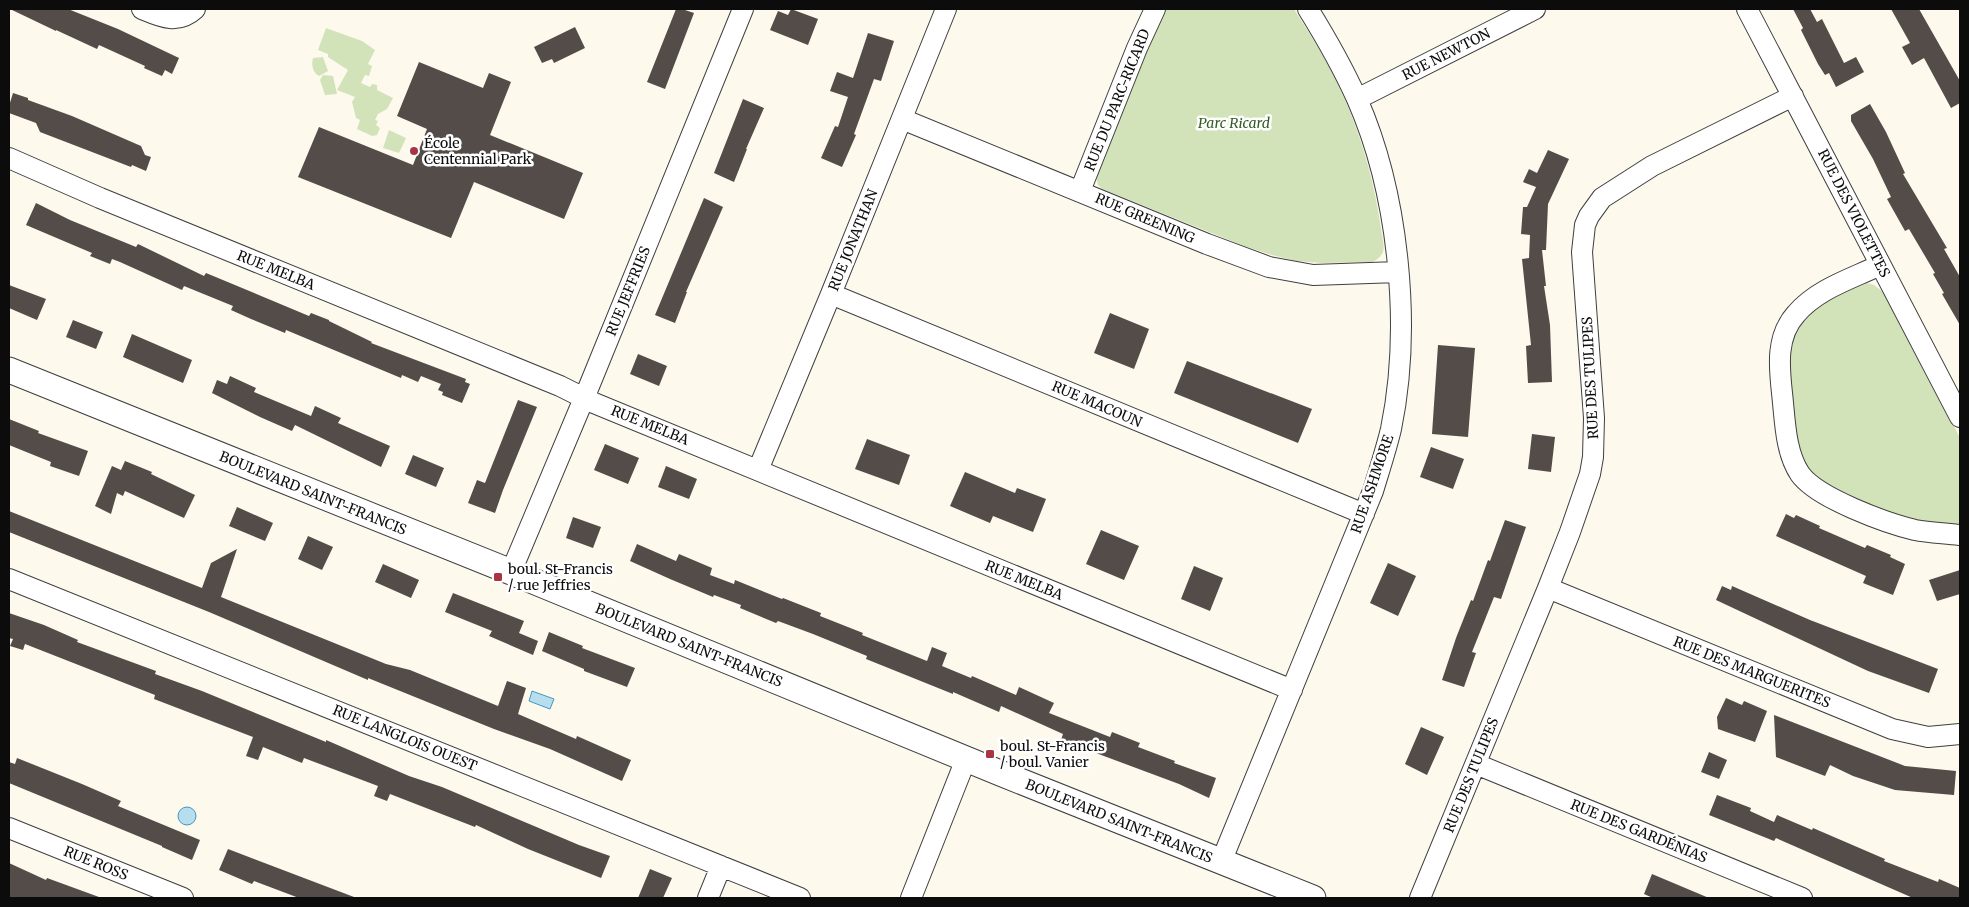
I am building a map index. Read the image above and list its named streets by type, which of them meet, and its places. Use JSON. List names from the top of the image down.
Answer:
{
  "streets": {
    "street": [
      "RUE NEWTON",
      "RUE DU PARC-RICARD",
      "RUE DES VIOLETTES",
      "RUE GREENING",
      "RUE JONATHAN",
      "RUE MELBA",
      "RUE JEFFRIES",
      "RUE DES TULIPES",
      "RUE MACOUN",
      "RUE ASHMORE",
      "BOULEVARD SAINT-FRANCIS",
      "RUE DES MARGUERITES",
      "RUE LANGLOIS OUEST",
      "RUE DES GARDÉNIAS",
      "RUE ROSS"
    ]
  },
  "crossings": [
    ["RUE NEWTON", "RUE ASHMORE"],
    ["RUE DU PARC-RICARD", "RUE GREENING"],
    ["RUE DES VIOLETTES", "RUE DES TULIPES"],
    ["RUE GREENING", "RUE JONATHAN"],
    ["RUE GREENING", "RUE ASHMORE"],
    ["RUE JONATHAN", "RUE MELBA"],
    ["RUE JONATHAN", "RUE MACOUN"],
    ["RUE MELBA", "RUE JEFFRIES"],
    ["RUE MELBA", "RUE ASHMORE"],
    ["RUE JEFFRIES", "BOULEVARD SAINT-FRANCIS"],
    ["RUE DES TULIPES", "RUE DES MARGUERITES"],
    ["RUE DES TULIPES", "RUE DES GARDÉNIAS"],
    ["RUE MACOUN", "RUE ASHMORE"],
    ["RUE ASHMORE", "BOULEVARD SAINT-FRANCIS"]
  ],
  "parks": ["Parc Ricard"],
  "places": {
    "other": ["École Centennial Park"],
    "transit": ["boul. St-Francis / rue Jeffries", "boul. St-Francis / boul. Vanier"]
  }
}
